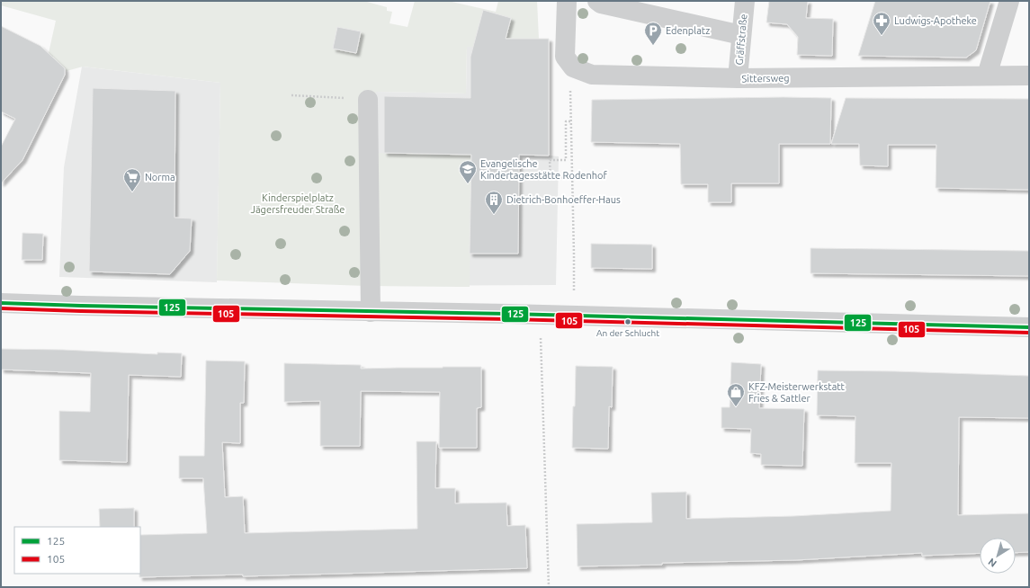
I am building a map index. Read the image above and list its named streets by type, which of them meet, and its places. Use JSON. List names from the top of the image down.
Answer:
{
  "streets": {
    "street": ["Gräffstraße", "Sittersweg"]
  },
  "crossings": [
    ["Gräffstraße", "Sittersweg"]
  ],
  "parks": ["Kinderspielplatz Jägersfreuder Straße"],
  "places": {
    "pharmacy": ["Ludwigs-Apotheke"],
    "parking": ["Edenplatz"],
    "school or university": ["Evangelische Kindertagesstätte Rodenhof"],
    "supermarket": ["Norma"],
    "building": ["Dietrich-Bonhoeffer-Haus"],
    "other": ["An der Schlucht"],
    "shop": ["KFZ-Meisterwerkstatt Fries & Sattler"]
  },
  "lines": ["transit line 125", "transit line 105"],
  "legend": ["125", "105"],
  "north": "bottom left"
}
